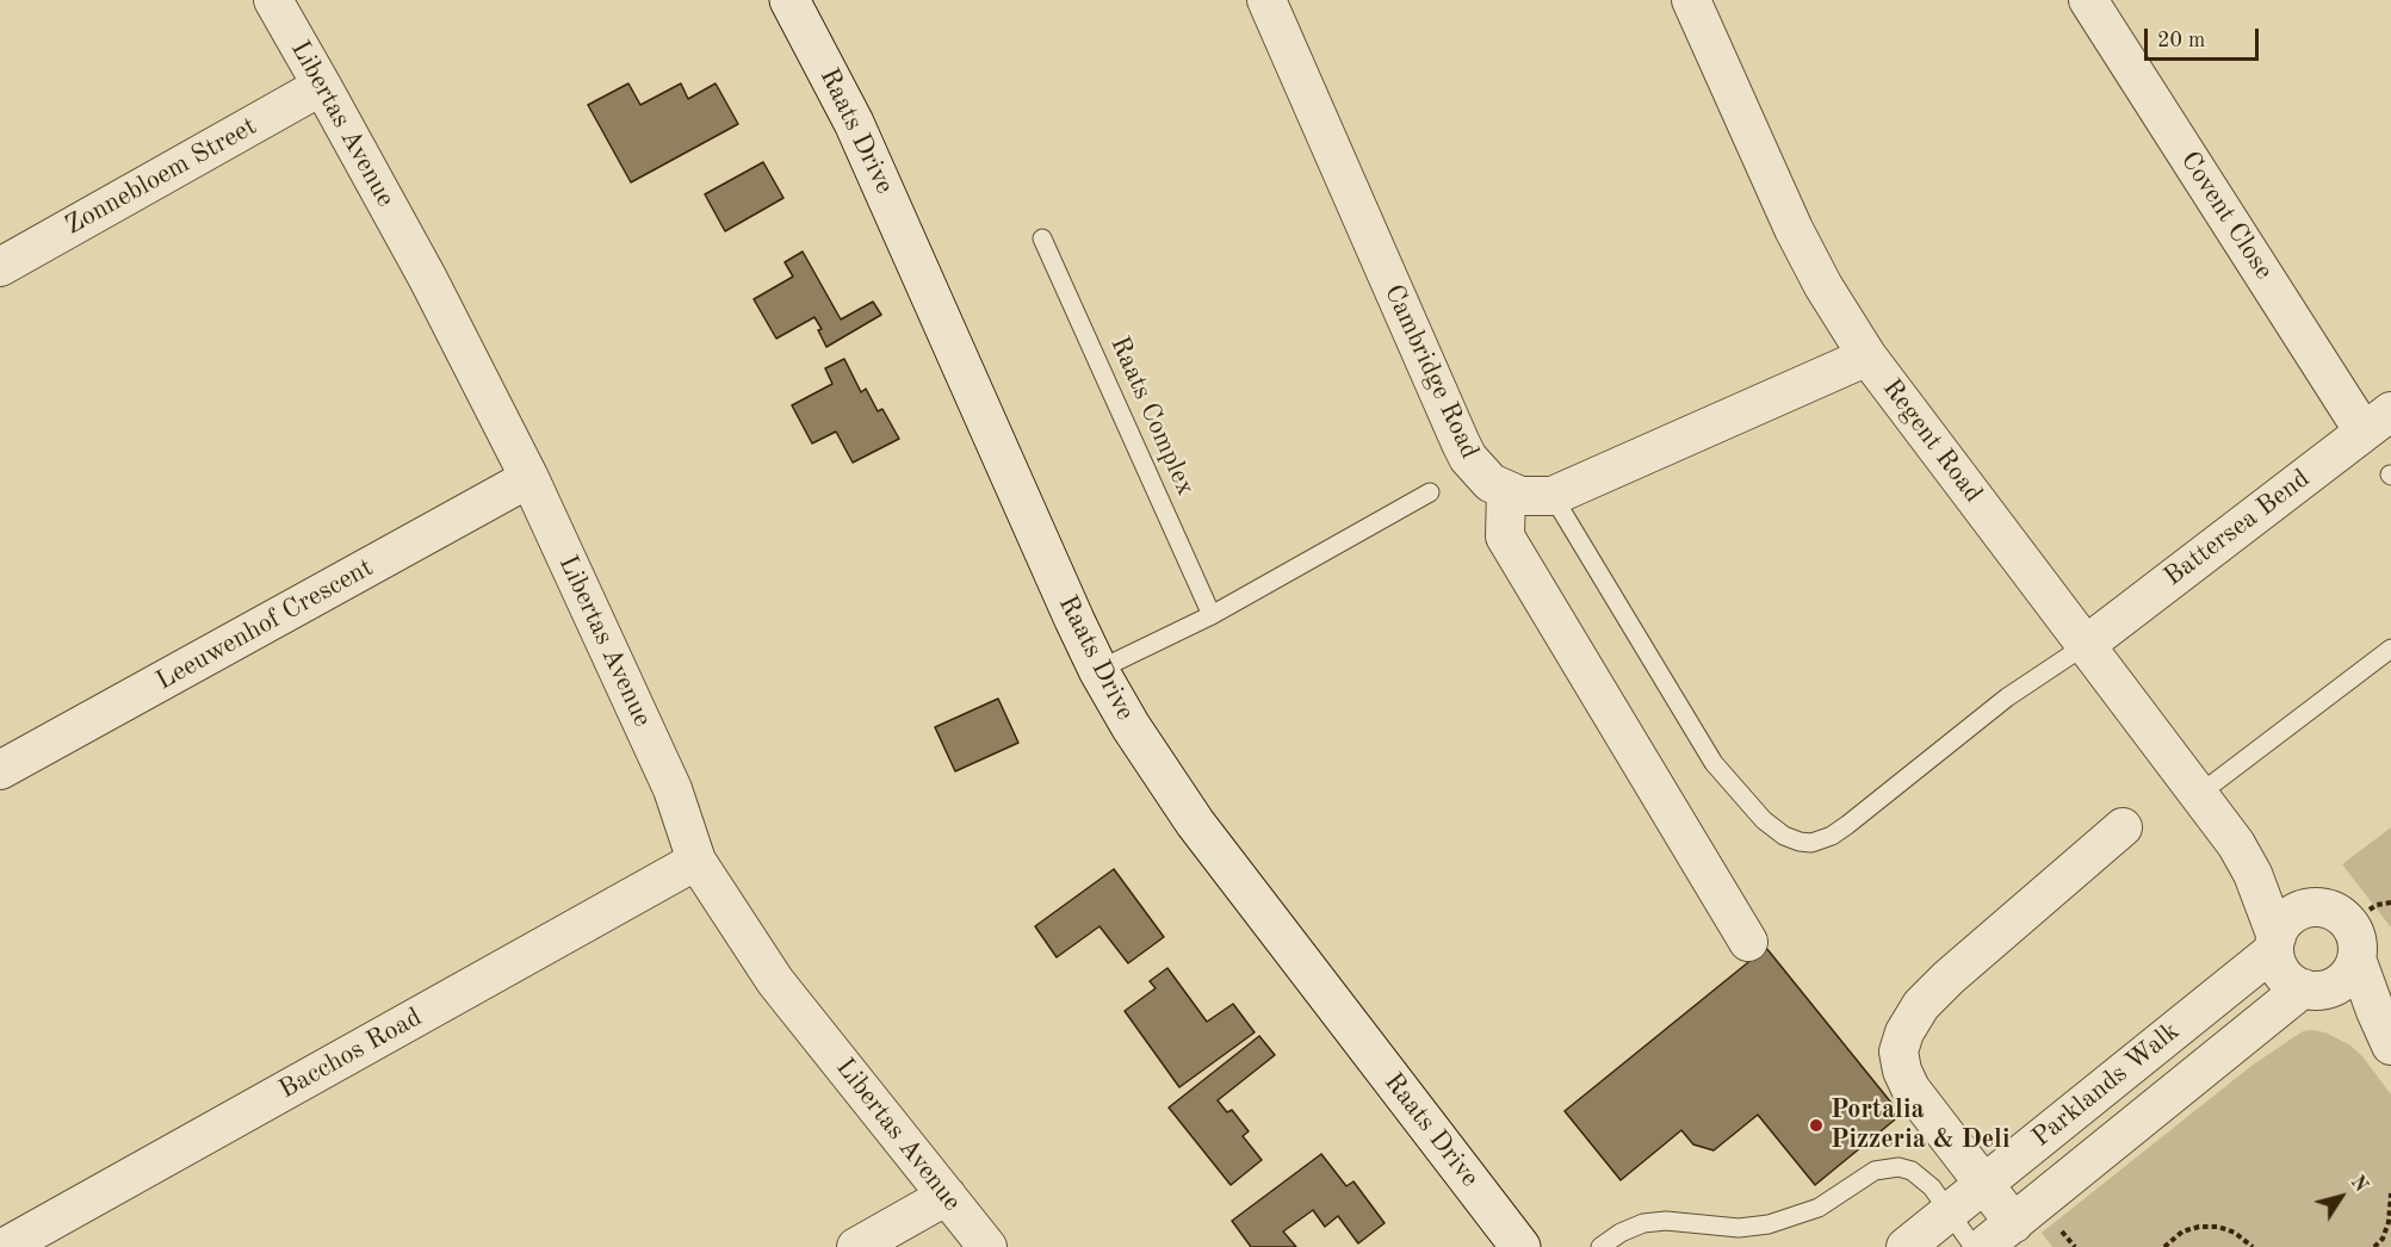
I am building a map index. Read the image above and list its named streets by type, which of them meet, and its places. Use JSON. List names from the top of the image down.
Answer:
{
  "streets": {
    "street": [
      "Libertas Avenue",
      "Raats Drive",
      "Zonnebloem Street",
      "Covent Close",
      "Cambridge Road",
      "Regent Road",
      "Battersea Bend",
      "Leeuwenhof Crescent",
      "Bacchos Road",
      "Parklands Walk"
    ],
    "lane": ["Raats Complex"]
  },
  "crossings": [
    ["Libertas Avenue", "Zonnebloem Street"],
    ["Libertas Avenue", "Leeuwenhof Crescent"],
    ["Libertas Avenue", "Bacchos Road"],
    ["Covent Close", "Battersea Bend"],
    ["Regent Road", "Battersea Bend"],
    ["Regent Road", "Parklands Walk"]
  ],
  "places": ["Portalia Pizzeria & Deli"],
  "scale_bar": "20 m",
  "north": "top right"
}
